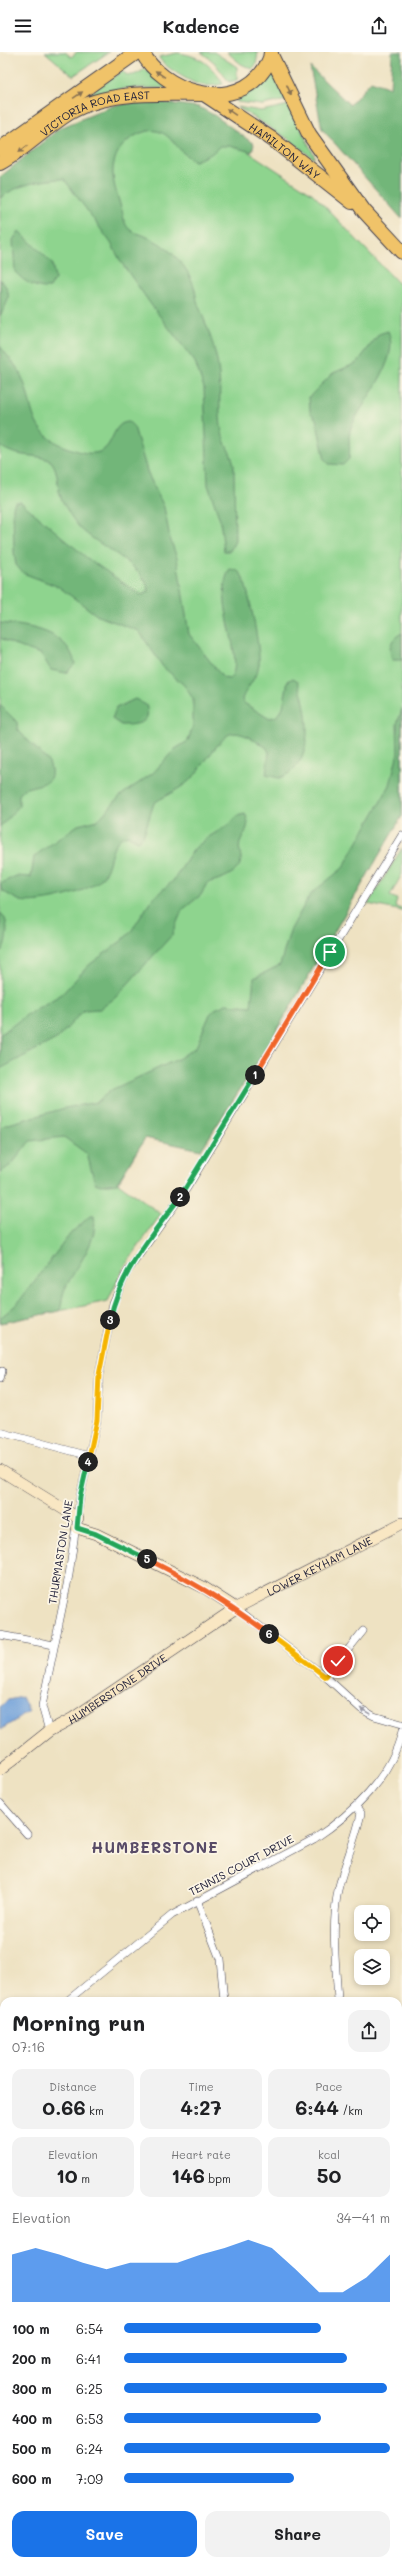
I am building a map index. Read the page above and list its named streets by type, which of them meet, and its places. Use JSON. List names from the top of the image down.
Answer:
{
  "streets": {
    "highway": ["VICTORIA ROAD EAST", "HAMILTON WAY"],
    "street": [
      "THURMASTON LANE",
      "LOWER KEYHAM LANE",
      "HUMBERSTONE DRIVE",
      "TENNIS COURT DRIVE"
    ]
  },
  "crossings": [
    ["VICTORIA ROAD EAST", "HAMILTON WAY"],
    ["THURMASTON LANE", "HUMBERSTONE DRIVE"],
    ["LOWER KEYHAM LANE", "HUMBERSTONE DRIVE"]
  ],
  "districts": ["HUMBERSTONE"],
  "page": {
    "header": "Kadence",
    "pins": [
      "1",
      "2",
      "3",
      "4",
      "5",
      "6"
    ],
    "heading": ["Morning run", "07:16"],
    "stats": [
      ["Distance", "0.66 km"],
      ["Time", "4:27"],
      ["Pace", "6:44 /km"],
      ["Elevation", "10 m"],
      ["Heart rate", "146 bpm"],
      ["kcal", "50"]
    ],
    "chart": ["Elevation", "34–41 m"],
    "list": [
      {
        "name": "100 m",
        "note": "6:54"
      },
      {
        "name": "200 m",
        "note": "6:41"
      },
      {
        "name": "300 m",
        "note": "6:25"
      },
      {
        "name": "400 m",
        "note": "6:53"
      },
      {
        "name": "500 m",
        "note": "6:24"
      },
      {
        "name": "600 m",
        "note": "7:09"
      }
    ],
    "buttons": ["Save", "Share"]
  }
}
